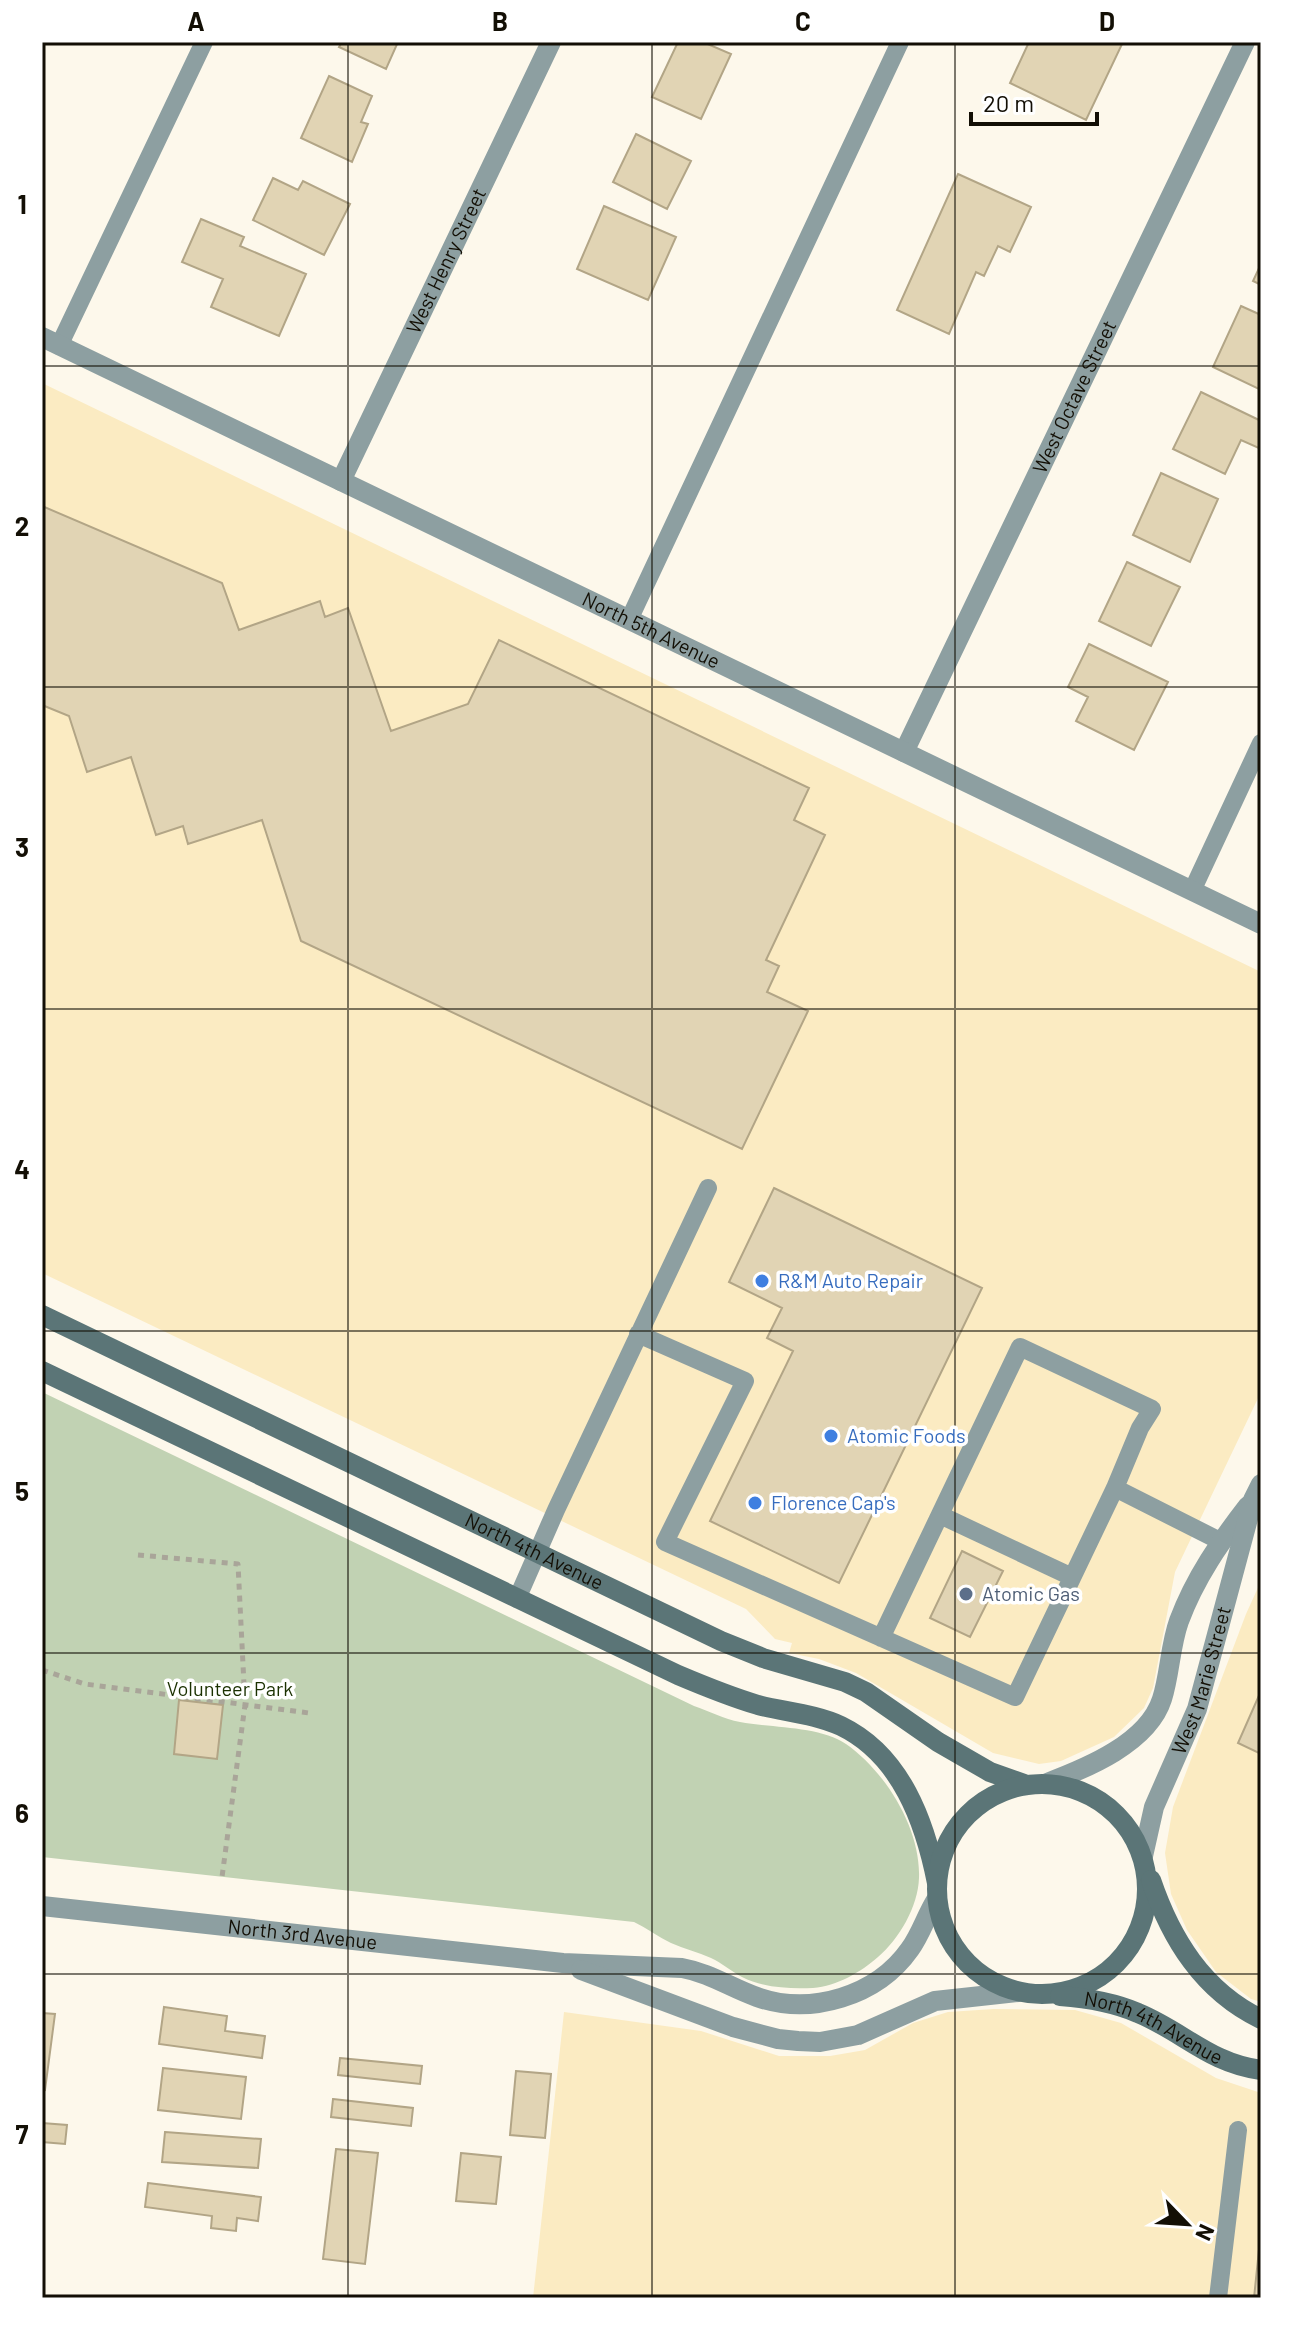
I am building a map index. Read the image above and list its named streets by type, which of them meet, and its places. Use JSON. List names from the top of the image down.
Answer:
{
  "streets": {
    "main road": ["North 4th Avenue"],
    "street": [
      "West Henry Street",
      "West Octave Street",
      "North 5th Avenue",
      "West Marie Street",
      "North 3rd Avenue"
    ]
  },
  "crossings": [
    ["West Henry Street", "North 5th Avenue"],
    ["West Octave Street", "North 5th Avenue"],
    ["North 4th Avenue", "West Marie Street"],
    ["North 4th Avenue", "North 3rd Avenue"],
    ["West Marie Street", "North 3rd Avenue"]
  ],
  "parks": ["Volunteer Park"],
  "places": [
    "R&M Auto Repair",
    "Atomic Foods",
    "Florence Cap's",
    "Atomic Gas"
  ],
  "scale_bar": "20 m",
  "north": "bottom right",
  "grid": {
    "columns": [
      "A",
      "B",
      "C",
      "D"
    ],
    "rows": [
      "1",
      "2",
      "3",
      "4",
      "5",
      "6",
      "7"
    ]
  }
}
